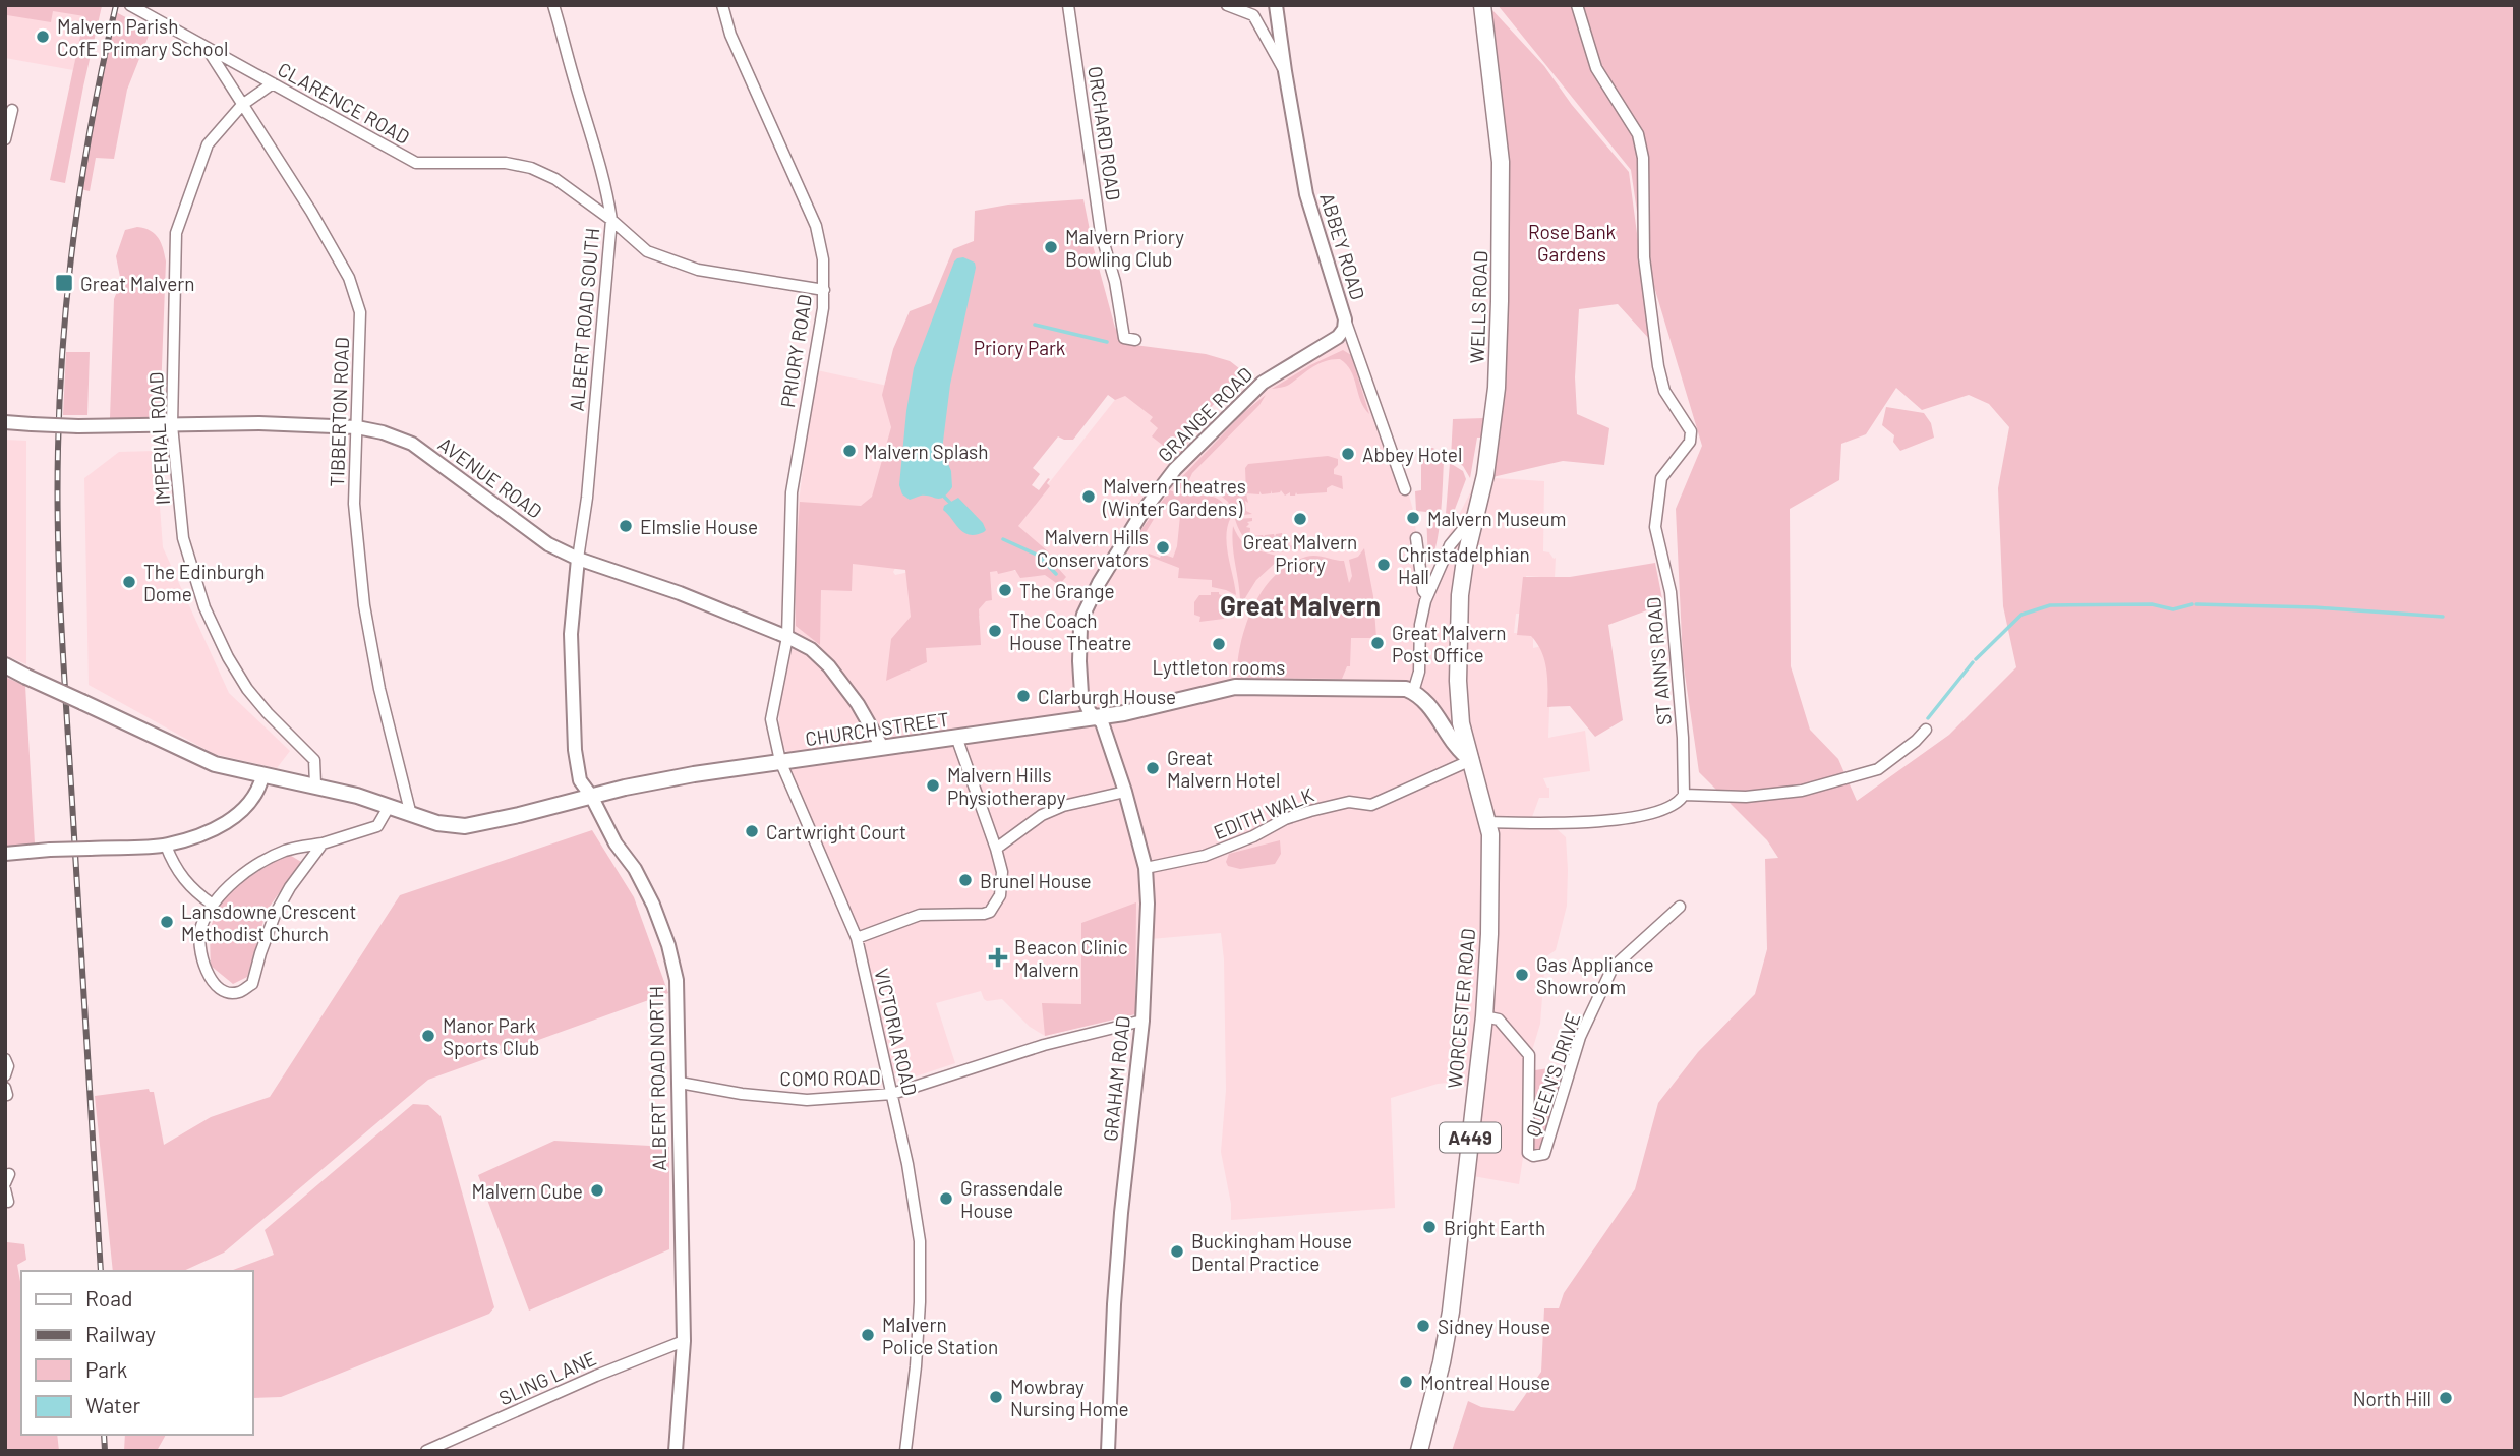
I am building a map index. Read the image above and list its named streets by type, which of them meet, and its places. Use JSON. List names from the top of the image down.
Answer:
{
  "streets": {
    "highway": ["WELLS ROAD", "WORCESTER ROAD", "A449"],
    "main road": ["CHURCH STREET"],
    "street": [
      "CLARENCE ROAD",
      "ORCHARD ROAD",
      "ABBEY ROAD",
      "ALBERT ROAD SOUTH",
      "PRIORY ROAD",
      "TIBBERTON ROAD",
      "GRANGE ROAD",
      "IMPERIAL ROAD",
      "AVENUE ROAD",
      "ST ANN'S ROAD",
      "EDITH WALK",
      "VICTORIA ROAD",
      "QUEEN'S DRIVE",
      "COMO ROAD",
      "ALBERT ROAD NORTH",
      "GRAHAM ROAD",
      "SLING LANE"
    ]
  },
  "crossings": [
    ["CLARENCE ROAD", "ALBERT ROAD SOUTH"],
    ["CLARENCE ROAD", "PRIORY ROAD"],
    ["CLARENCE ROAD", "TIBBERTON ROAD"],
    ["CLARENCE ROAD", "IMPERIAL ROAD"],
    ["ABBEY ROAD", "GRANGE ROAD"],
    ["WELLS ROAD", "A449"],
    ["ALBERT ROAD SOUTH", "AVENUE ROAD"],
    ["ALBERT ROAD SOUTH", "ALBERT ROAD NORTH"],
    ["PRIORY ROAD", "AVENUE ROAD"],
    ["PRIORY ROAD", "VICTORIA ROAD"],
    ["TIBBERTON ROAD", "IMPERIAL ROAD"],
    ["TIBBERTON ROAD", "AVENUE ROAD"],
    ["TIBBERTON ROAD", "CHURCH STREET"],
    ["GRANGE ROAD", "CHURCH STREET"],
    ["GRANGE ROAD", "GRAHAM ROAD"],
    ["IMPERIAL ROAD", "AVENUE ROAD"],
    ["IMPERIAL ROAD", "CHURCH STREET"],
    ["AVENUE ROAD", "CHURCH STREET"],
    ["AVENUE ROAD", "VICTORIA ROAD"],
    ["AVENUE ROAD", "ALBERT ROAD NORTH"],
    ["CHURCH STREET", "VICTORIA ROAD"],
    ["CHURCH STREET", "ALBERT ROAD NORTH"],
    ["CHURCH STREET", "GRAHAM ROAD"],
    ["EDITH WALK", "GRAHAM ROAD"],
    ["EDITH WALK", "A449"],
    ["WORCESTER ROAD", "QUEEN'S DRIVE"],
    ["WORCESTER ROAD", "A449"],
    ["VICTORIA ROAD", "COMO ROAD"],
    ["COMO ROAD", "ALBERT ROAD NORTH"],
    ["COMO ROAD", "GRAHAM ROAD"],
    ["ALBERT ROAD NORTH", "SLING LANE"]
  ],
  "districts": ["Great Malvern"],
  "parks": ["Rose Bank Gardens", "Priory Park"],
  "places": {
    "other": [
      "Malvern Parish CofE Primary School",
      "Malvern Priory Bowling Club",
      "Malvern Splash",
      "Abbey Hotel",
      "Malvern Theatres (Winter Gardens)",
      "Malvern Museum",
      "Great Malvern Priory",
      "Elmslie House",
      "Malvern Hills Conservators",
      "Christadelphian Hall",
      "The Edinburgh Dome",
      "The Grange",
      "The Coach House Theatre",
      "Great Malvern Post Office",
      "Lyttleton rooms",
      "Clarburgh House",
      "Great Malvern Hotel",
      "Malvern Hills Physiotherapy",
      "Cartwright Court",
      "Brunel House",
      "Lansdowne Crescent Methodist Church",
      "Gas Appliance Showroom",
      "Manor Park Sports Club",
      "Malvern Cube",
      "Grassendale House",
      "Bright Earth",
      "Buckingham House Dental Practice",
      "Sidney House",
      "Malvern Police Station",
      "Montreal House",
      "Mowbray Nursing Home",
      "North Hill"
    ],
    "transit": ["Great Malvern"],
    "health": ["Beacon Clinic Malvern"]
  },
  "legend": [
    "Road",
    "Railway",
    "Park",
    "Water"
  ]
}
